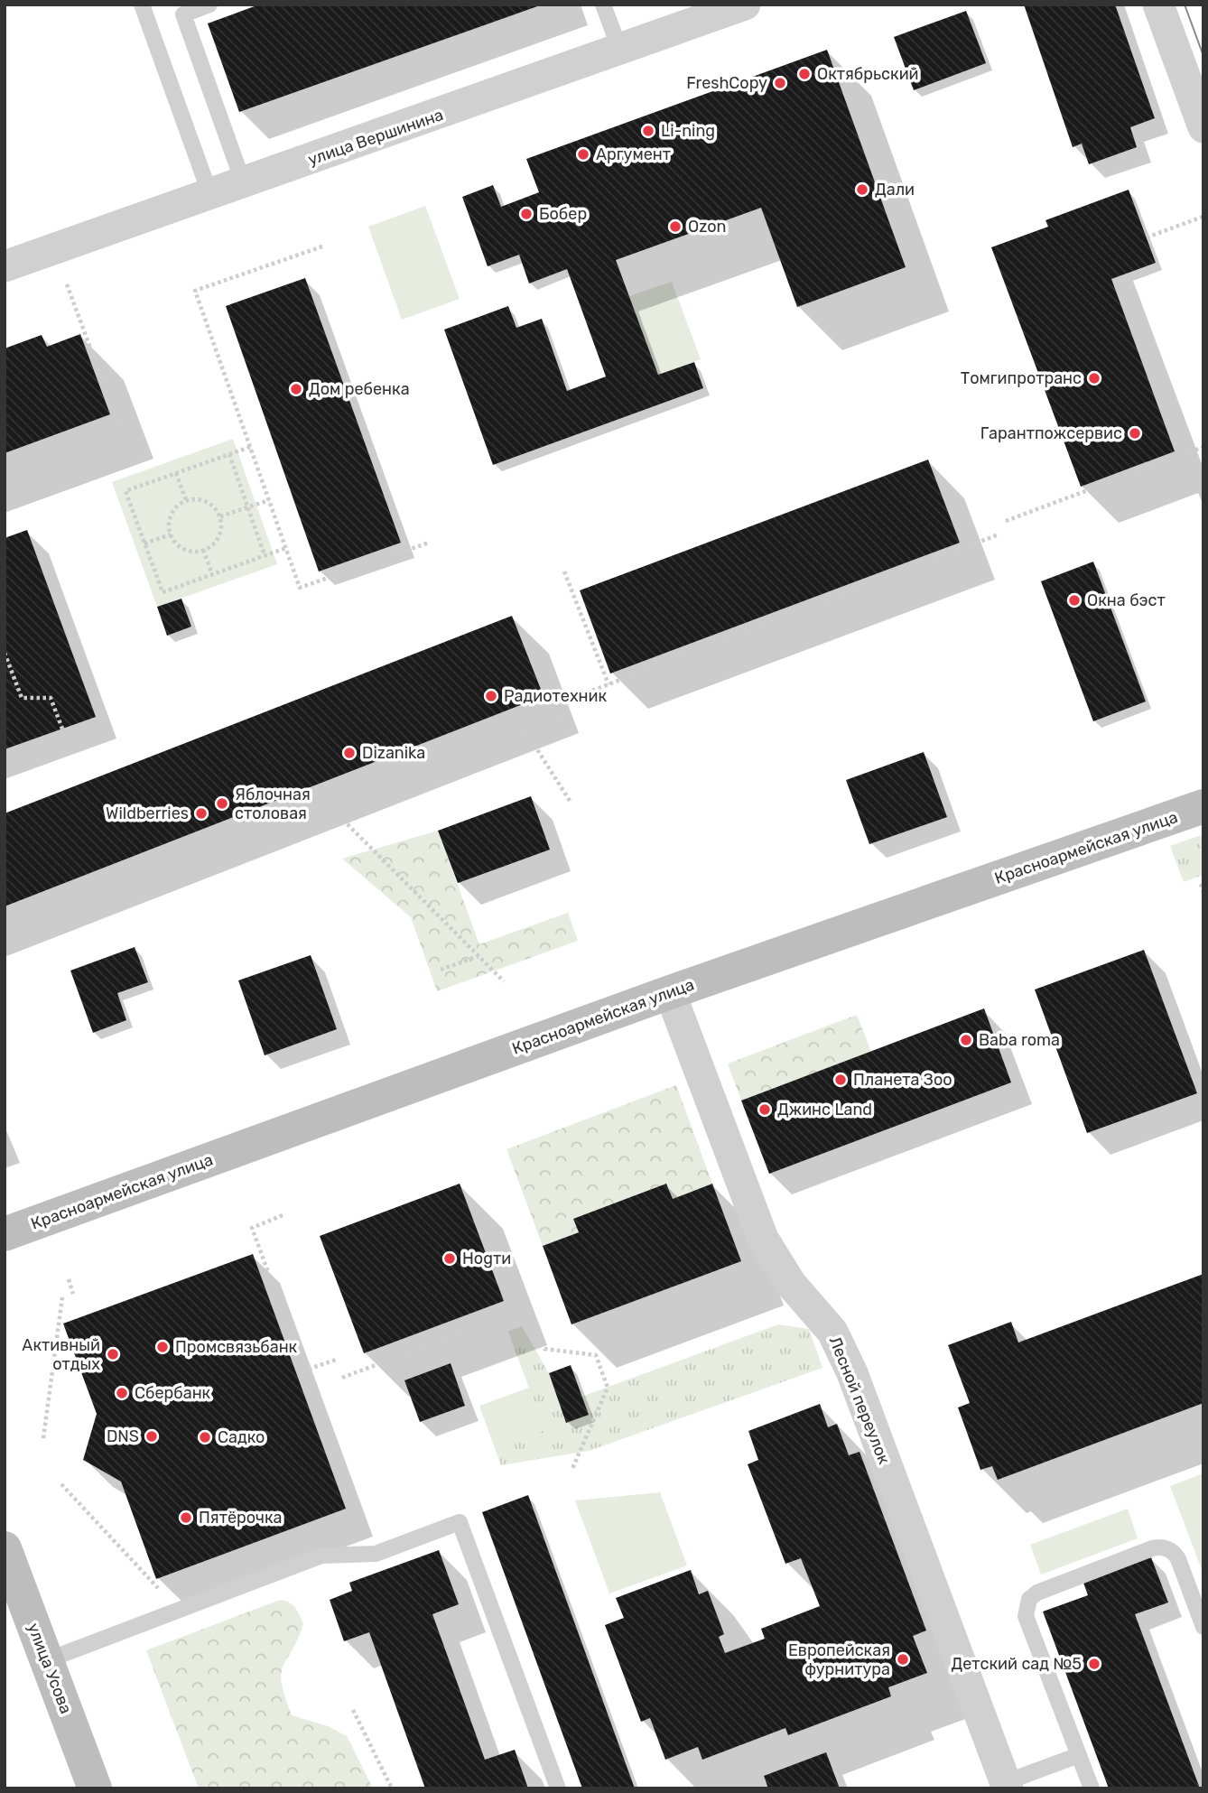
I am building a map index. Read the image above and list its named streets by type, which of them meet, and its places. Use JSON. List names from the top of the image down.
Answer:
{
  "streets": {
    "main road": ["Красноармейская улица", "улица Усова"],
    "street": ["улица Вершинина", "Лесной переулок"]
  },
  "crossings": [
    ["Красноармейская улица", "Лесной переулок"]
  ],
  "places": [
    "Октябрьский",
    "FreshCopy",
    "Li-ning",
    "Аргумент",
    "Дали",
    "Бобер",
    "Ozon",
    "Томгипротранс",
    "Дом ребенка",
    "Гарантпожсервис",
    "Окна бэст",
    "Радиотехник",
    "Dizanika",
    "Яблочная столовая",
    "Wildberries",
    "Baba roma",
    "Планета Зоо",
    "Джинс Land",
    "Ноgти",
    "Промсвязьбанк",
    "Активный отдых",
    "Сбербанк",
    "DNS",
    "Садко",
    "Пятёрочка",
    "Европейская фурнитура",
    "Детский сад №5"
  ]
}
